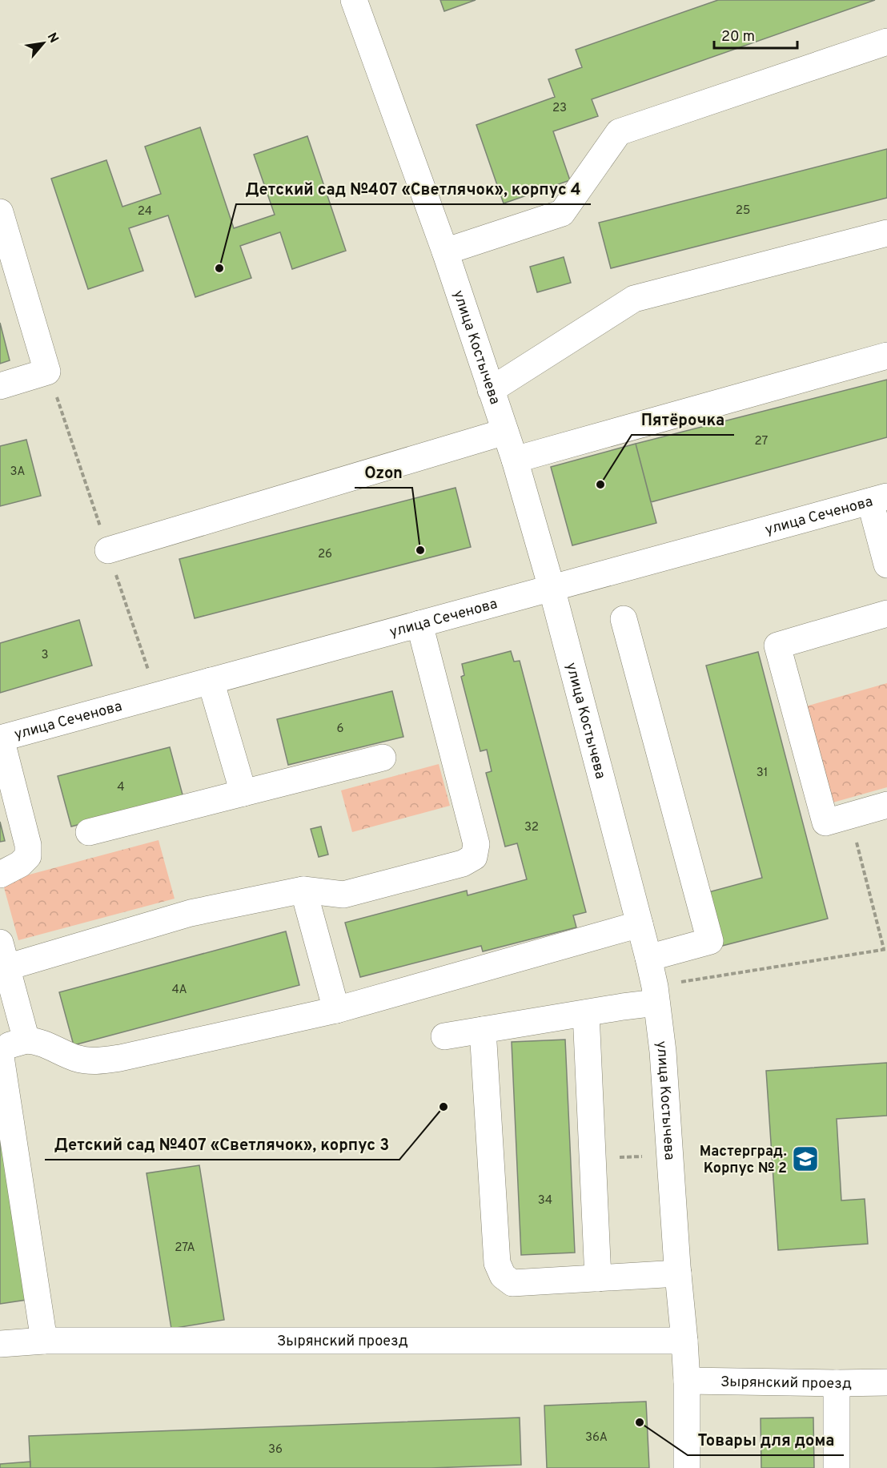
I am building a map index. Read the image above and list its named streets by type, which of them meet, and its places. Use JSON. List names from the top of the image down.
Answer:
{
  "streets": {
    "street": ["улица Костычева", "улица Сеченова", "Зырянский проезд"]
  },
  "crossings": [
    ["улица Костычева", "улица Сеченова"],
    ["улица Костычева", "Зырянский проезд"]
  ],
  "places": {
    "other": [
      "Детский сад №407 «Светлячок», корпус 4",
      "Пятёрочка",
      "Ozon",
      "Детский сад №407 «Светлячок», корпус 3",
      "Товары для дома"
    ],
    "school or university": ["Мастерград. Корпус № 2"]
  },
  "house_numbers": [
    "23",
    "25",
    "24",
    "27",
    "3А",
    "26",
    "3",
    "6",
    "31",
    "4",
    "32",
    "4А",
    "34",
    "27А",
    "36А",
    "36"
  ],
  "scale_bar": "20 m",
  "north": "top right"
}
